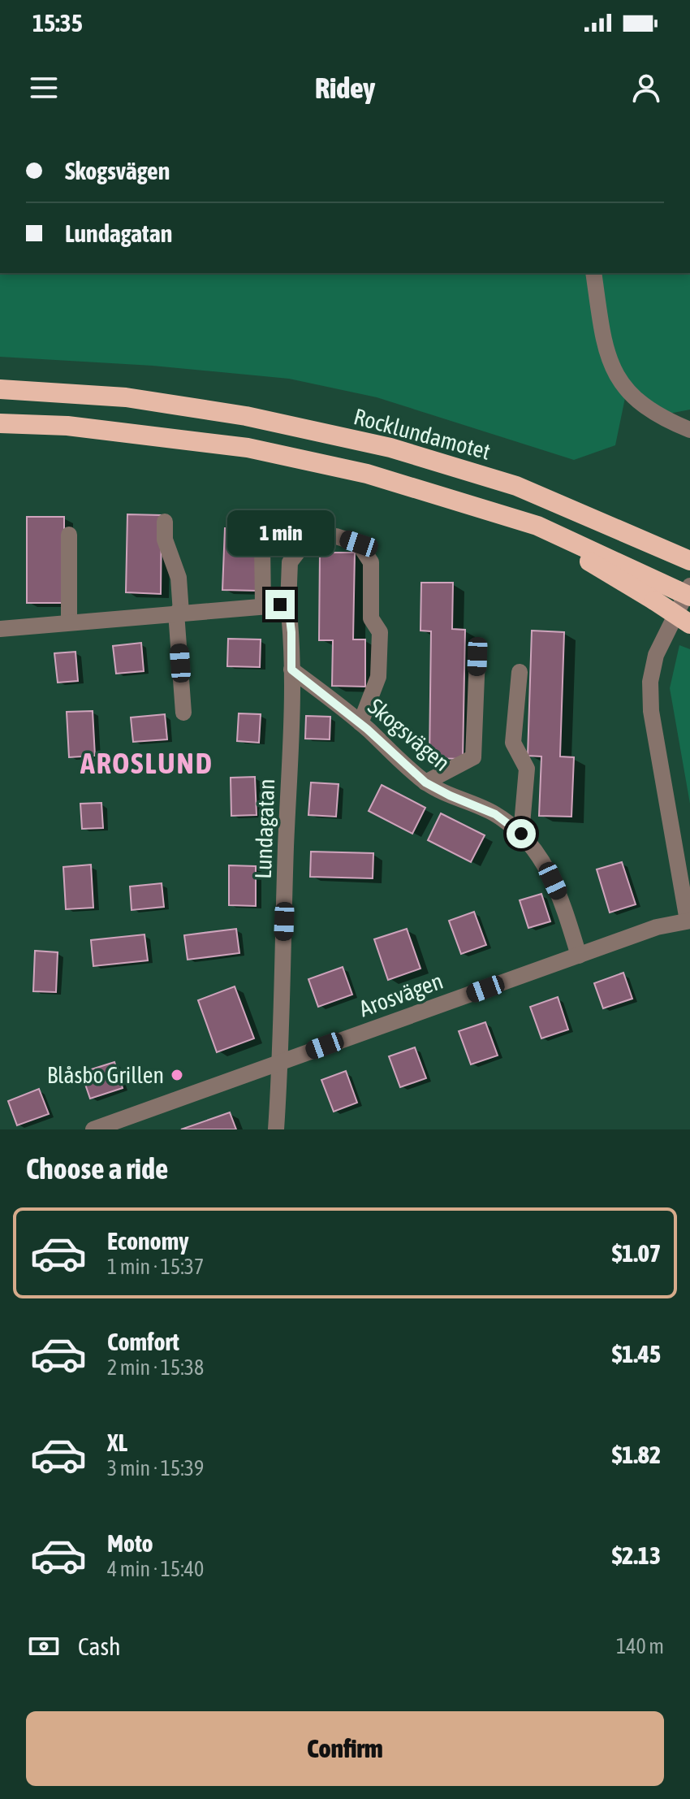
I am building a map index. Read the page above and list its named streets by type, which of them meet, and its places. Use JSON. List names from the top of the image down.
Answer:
{
  "streets": {
    "highway": ["Rocklundamotet"],
    "street": ["Skogsvägen", "Lundagatan", "Arosvägen"]
  },
  "crossings": [
    ["Skogsvägen", "Lundagatan"],
    ["Skogsvägen", "Arosvägen"],
    ["Lundagatan", "Arosvägen"]
  ],
  "districts": ["AROSLUND"],
  "places": ["Blåsbo Grillen"],
  "page": {
    "status": "15:35",
    "header": "Ridey",
    "banner": ["Skogsvägen", "Lundagatan"],
    "bubble": "1 min",
    "heading": "Choose a ride",
    "list": [
      {
        "name": "Economy",
        "note": "1 min · 15:37",
        "value": "$1.07"
      },
      {
        "name": "Comfort",
        "note": "2 min · 15:38",
        "value": "$1.45"
      },
      {
        "name": "XL",
        "note": "3 min · 15:39",
        "value": "$1.82"
      },
      {
        "name": "Moto",
        "note": "4 min · 15:40",
        "value": "$2.13"
      }
    ],
    "pay": ["Cash", "140 m"],
    "buttons": "Confirm"
  }
}
